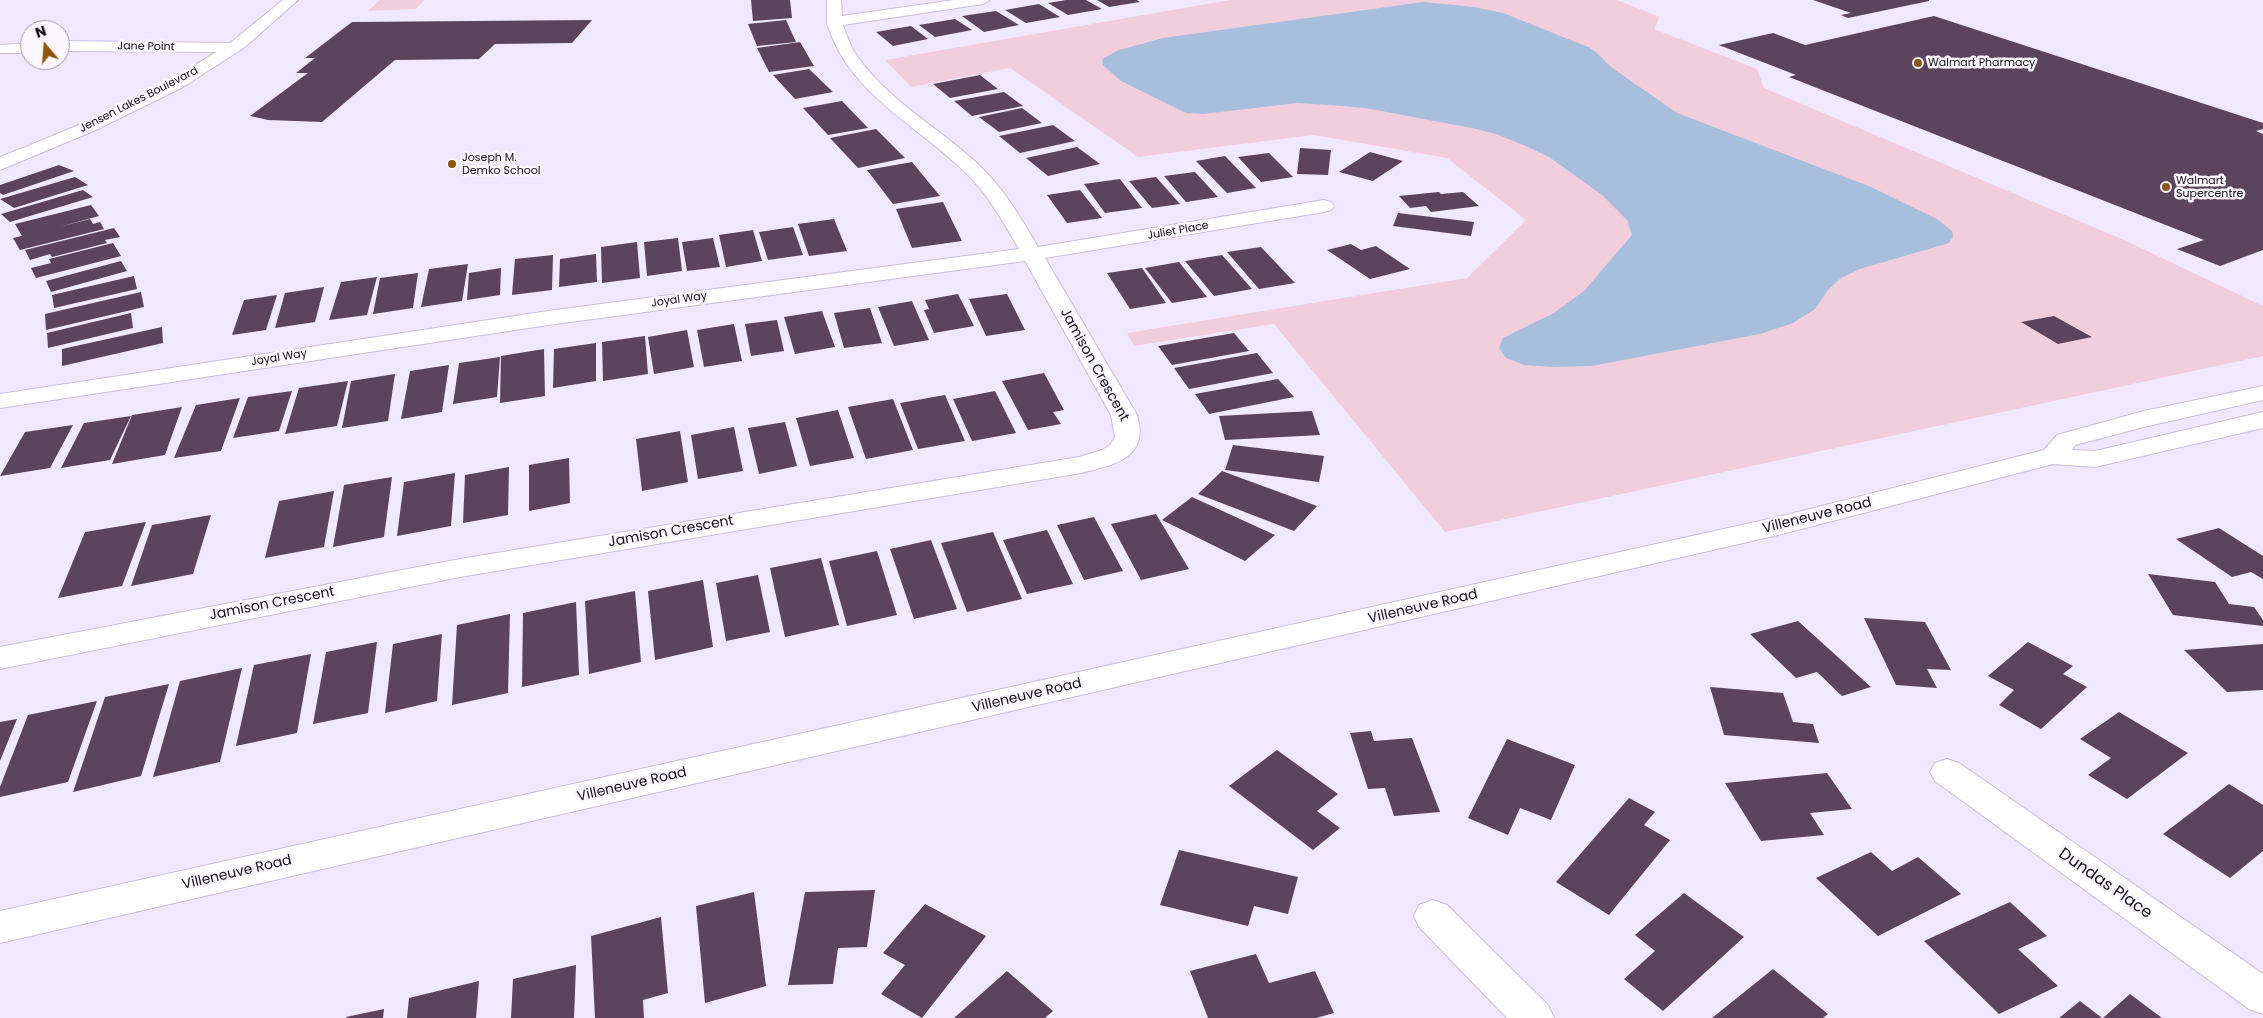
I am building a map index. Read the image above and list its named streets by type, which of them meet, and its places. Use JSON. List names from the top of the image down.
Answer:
{
  "streets": {
    "street": [
      "Jane Point",
      "Jensen Lakes Boulevard",
      "Juliet Place",
      "Joyal Way",
      "Jamison Crescent",
      "Villeneuve Road",
      "Dundas Place"
    ]
  },
  "crossings": [
    ["Jane Point", "Jensen Lakes Boulevard"],
    ["Juliet Place", "Joyal Way"],
    ["Juliet Place", "Jamison Crescent"],
    ["Joyal Way", "Jamison Crescent"]
  ],
  "places": ["Walmart Pharmacy", "Joseph M. Demko School", "Walmart Supercentre"],
  "north": "top"
}
